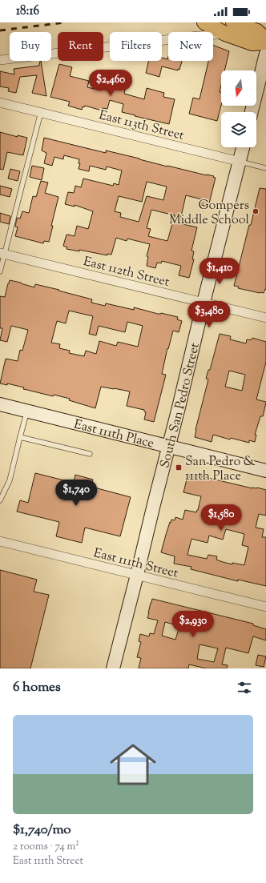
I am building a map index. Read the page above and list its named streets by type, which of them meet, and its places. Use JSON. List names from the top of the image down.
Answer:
{
  "streets": {
    "street": [
      "East 113th Street",
      "East 112th Street",
      "South San Pedro Street",
      "East 111th Place",
      "East 111th Street"
    ]
  },
  "crossings": [
    ["East 113th Street", "South San Pedro Street"],
    ["East 112th Street", "South San Pedro Street"],
    ["South San Pedro Street", "East 111th Place"],
    ["South San Pedro Street", "East 111th Street"]
  ],
  "places": {
    "other": ["Gompers Middle School"],
    "transit": ["San Pedro & 111th Place"]
  },
  "north": "bottom",
  "page": {
    "status": "18:16",
    "chip": [
      "Buy",
      "Rent",
      "Filters",
      "New"
    ],
    "price": [
      "$2,460",
      "$1,410",
      "$3,480",
      "$1,740",
      "$1,580",
      "$2,930"
    ],
    "heading": "6 homes",
    "list": [
      {
        "name": "$1,740/mo",
        "note": "2 rooms · 74 m² · East 111th Street"
      }
    ]
  }
}
